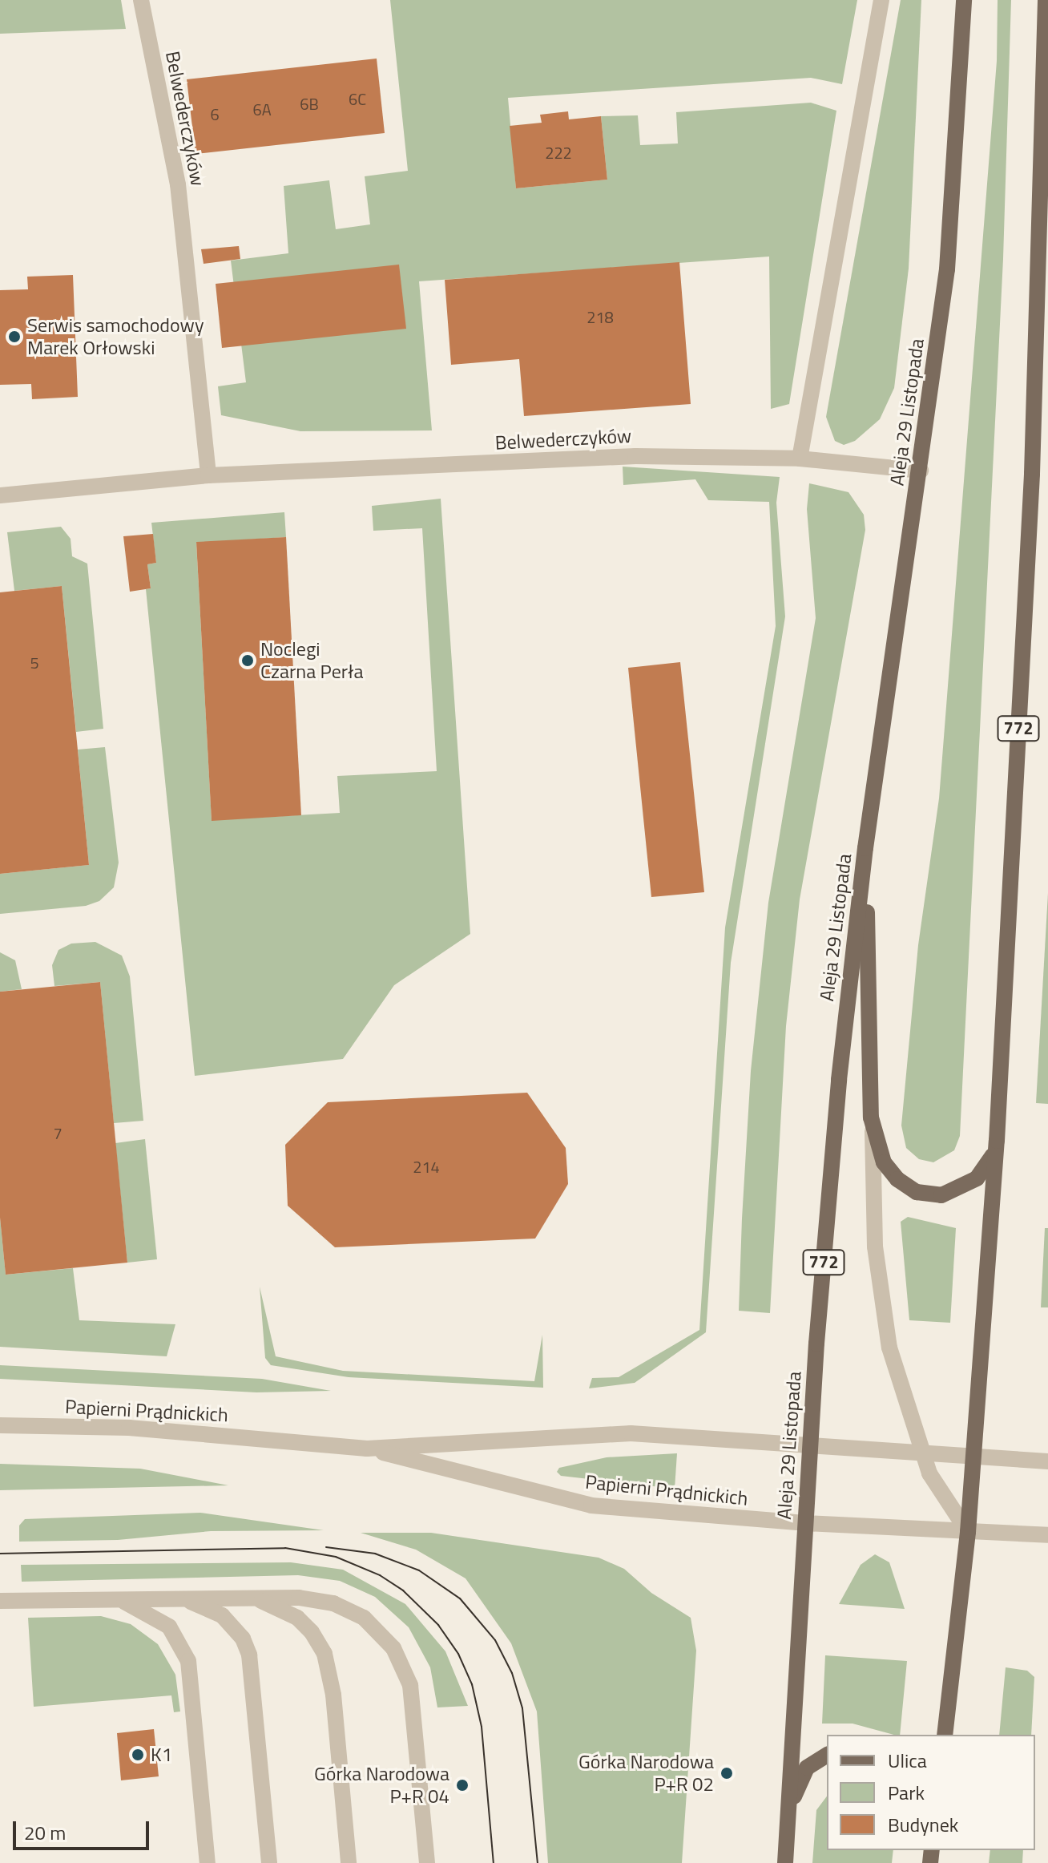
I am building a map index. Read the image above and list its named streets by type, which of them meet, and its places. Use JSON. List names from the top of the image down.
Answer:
{
  "streets": {
    "main road": ["Aleja 29 Listopada", "772"],
    "street": ["Belwederczyków", "Papierni Prądnickich"]
  },
  "crossings": [
    ["Belwederczyków", "Aleja 29 Listopada"],
    ["Aleja 29 Listopada", "Papierni Prądnickich"],
    ["772", "Papierni Prądnickich"]
  ],
  "places": [
    "Serwis samochodowy Marek Orłowski",
    "Noclegi Czarna Perła",
    "K1",
    "Górka Narodowa P+R 02",
    "Górka Narodowa P+R 04"
  ],
  "house_numbers": [
    "6C",
    "6B",
    "6A",
    "6",
    "222",
    "218",
    "5",
    "7",
    "214"
  ],
  "legend": ["Ulica", "Park", "Budynek"],
  "scale_bar": "20 m"
}
